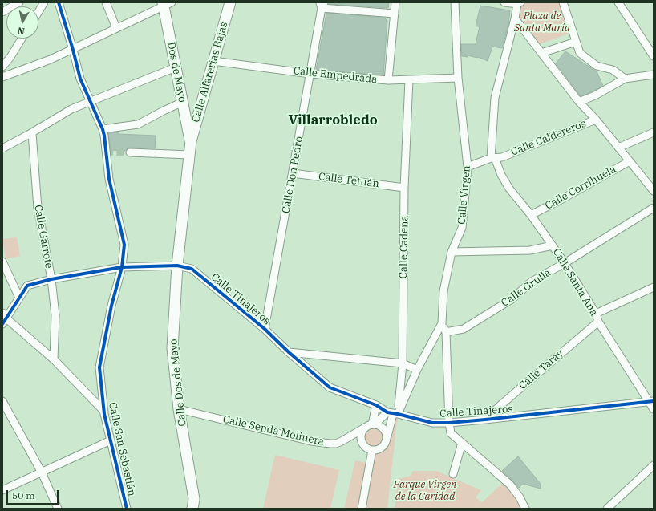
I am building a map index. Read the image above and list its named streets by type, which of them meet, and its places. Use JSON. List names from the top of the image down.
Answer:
{
  "streets": {
    "street": [
      "Dos de Mayo",
      "Calle Alfarerías Bajas",
      "Calle Empedrada",
      "Calle Caldereros",
      "Calle Don Pedro",
      "Calle Tetuán",
      "Calle Corrihuela",
      "Calle Virgen",
      "Calle Garrote",
      "Calle Cadena",
      "Calle Santa Ana",
      "Calle Grulla",
      "Calle Tinajeros",
      "Calle Taray",
      "Calle Dos de Mayo",
      "Calle Senda Molinera",
      "Calle San Sebastián"
    ]
  },
  "crossings": [
    ["Dos de Mayo", "Calle Alfarerías Bajas"],
    ["Dos de Mayo", "Calle Dos de Mayo"],
    ["Calle Alfarerías Bajas", "Calle Empedrada"],
    ["Calle Alfarerías Bajas", "Calle Dos de Mayo"],
    ["Calle Empedrada", "Calle Don Pedro"],
    ["Calle Empedrada", "Calle Virgen"],
    ["Calle Empedrada", "Calle Cadena"],
    ["Calle Caldereros", "Calle Virgen"],
    ["Calle Caldereros", "Calle Santa Ana"],
    ["Calle Don Pedro", "Calle Tetuán"],
    ["Calle Don Pedro", "Calle Tinajeros"],
    ["Calle Tetuán", "Calle Cadena"],
    ["Calle Corrihuela", "Calle Santa Ana"],
    ["Calle Virgen", "Calle Cadena"],
    ["Calle Virgen", "Calle Tinajeros"],
    ["Calle Garrote", "Calle Tinajeros"],
    ["Calle Cadena", "Calle Tinajeros"],
    ["Calle Santa Ana", "Calle Grulla"],
    ["Calle Santa Ana", "Calle Tinajeros"],
    ["Calle Santa Ana", "Calle Taray"],
    ["Calle Tinajeros", "Calle Taray"],
    ["Calle Tinajeros", "Calle Dos de Mayo"],
    ["Calle Tinajeros", "Calle San Sebastián"],
    ["Calle Dos de Mayo", "Calle Senda Molinera"]
  ],
  "districts": ["Villarrobledo"],
  "parks": ["Plaza de Santa María", "Parque Virgen de la Caridad"],
  "scale_bar": "50 m",
  "north": "bottom"
}
